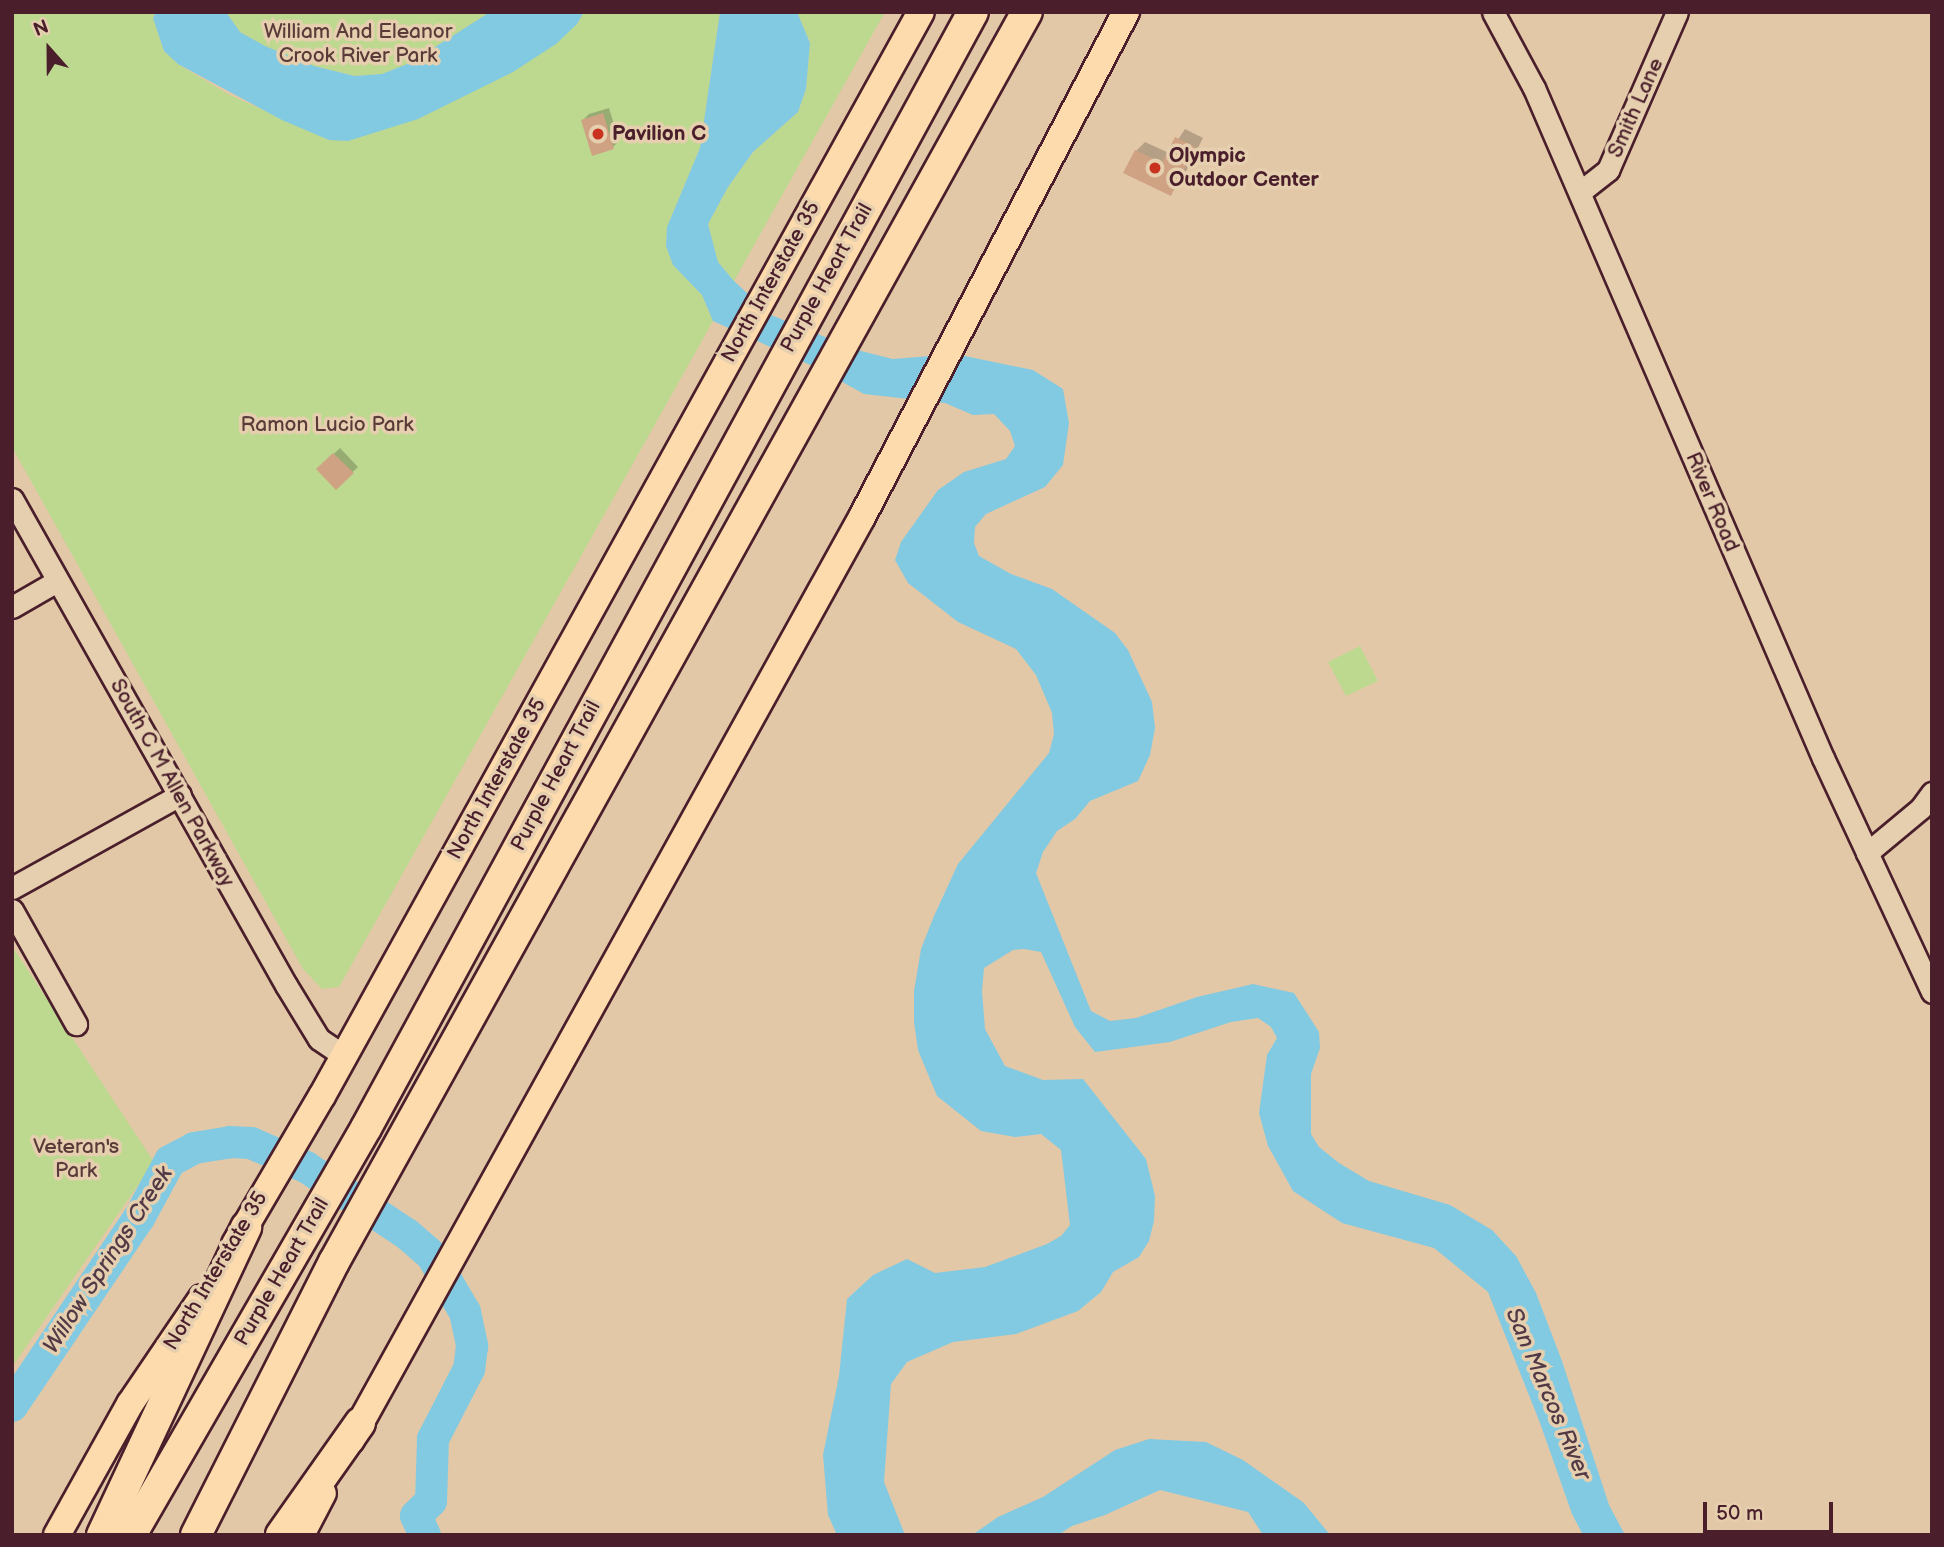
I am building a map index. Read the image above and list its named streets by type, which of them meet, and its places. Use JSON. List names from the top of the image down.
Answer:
{
  "streets": {
    "highway": ["Purple Heart Trail"],
    "main road": ["North Interstate 35"],
    "street": ["Smith Lane", "River Road", "South C M Allen Parkway"]
  },
  "crossings": [
    ["Smith Lane", "River Road"],
    ["North Interstate 35", "South C M Allen Parkway"]
  ],
  "water": ["Willow Springs Creek", "San Marcos River"],
  "parks": ["William And Eleanor Crook River Park", "Ramon Lucio Park", "Veteran's Park"],
  "places": ["Pavilion C", "Olympic Outdoor Center"],
  "scale_bar": "50 m",
  "north": "top"
}
